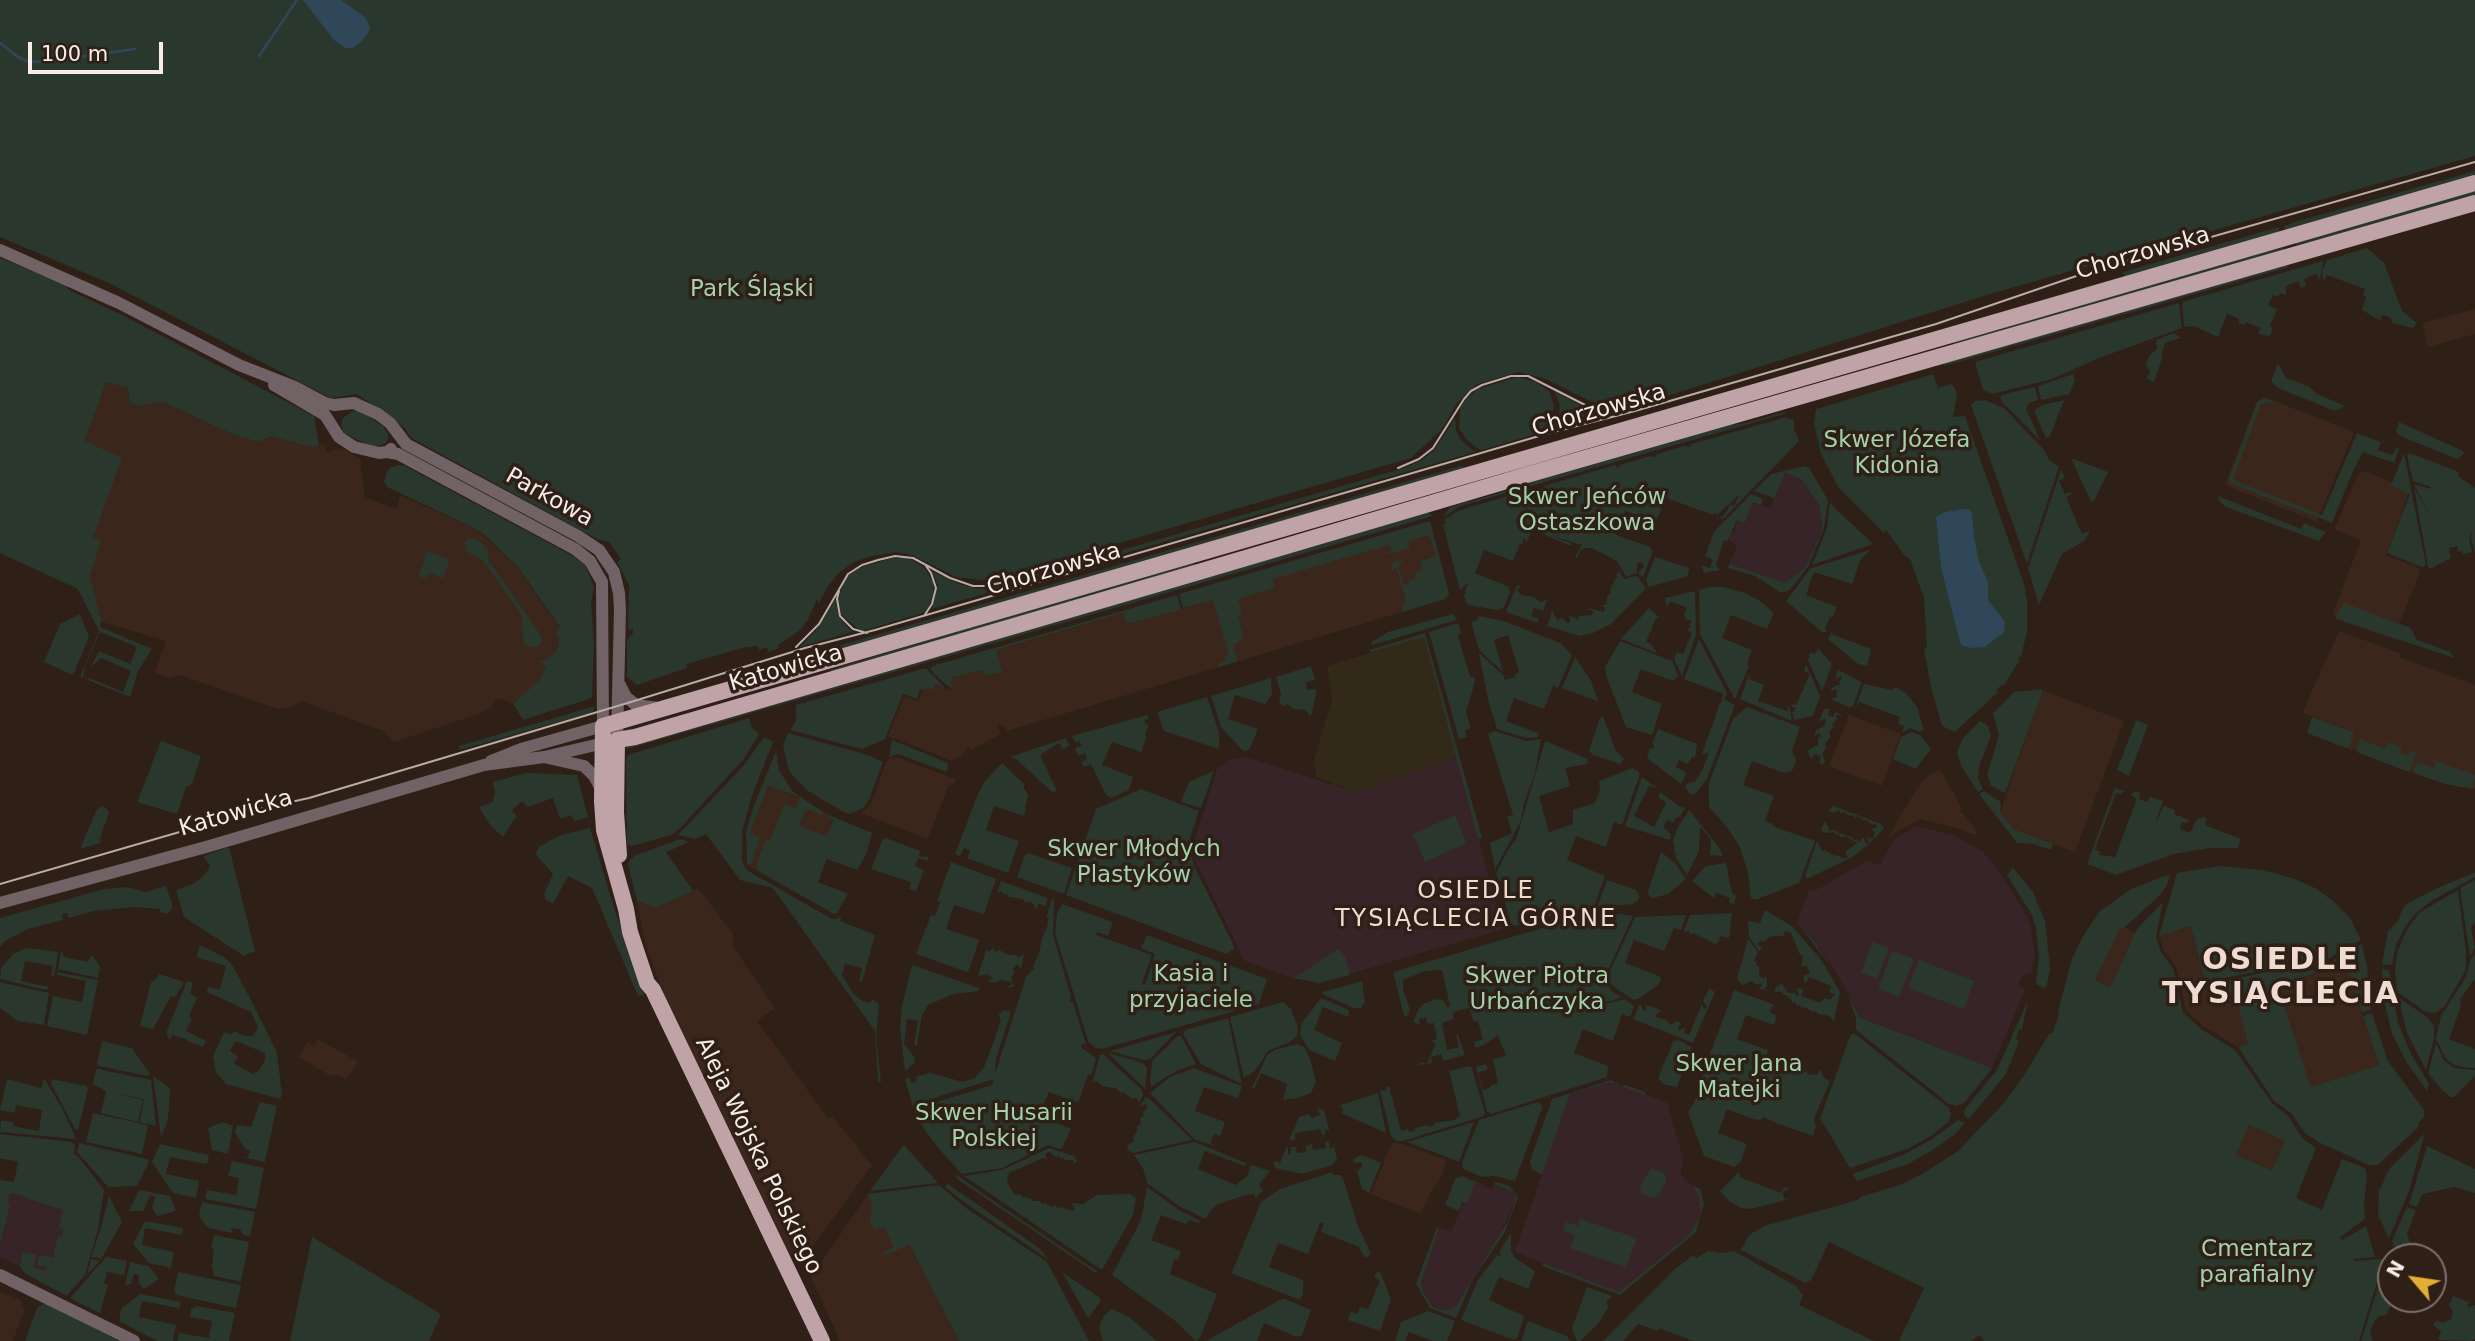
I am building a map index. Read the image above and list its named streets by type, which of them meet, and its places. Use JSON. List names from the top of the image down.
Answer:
{
  "streets": {
    "main road": ["Chorzowska", "Katowicka", "Aleja Wojska Polskiego"],
    "street": ["Parkowa"]
  },
  "crossings": [
    ["Chorzowska", "Katowicka"],
    ["Parkowa", "Katowicka"],
    ["Parkowa", "Aleja Wojska Polskiego"],
    ["Katowicka", "Aleja Wojska Polskiego"]
  ],
  "districts": ["OSIEDLE TYSIĄCLECIA GÓRNE", "OSIEDLE TYSIĄCLECIA"],
  "parks": [
    "Park Śląski",
    "Skwer Józefa Kidonia",
    "Skwer Jeńców Ostaszkowa",
    "Skwer Młodych Plastyków",
    "Kasia i przyjaciele",
    "Skwer Piotra Urbańczyka",
    "Skwer Jana Matejki",
    "Skwer Husarii Polskiej",
    "Cmentarz parafialny"
  ],
  "scale_bar": "100 m",
  "north": "top left"
}
